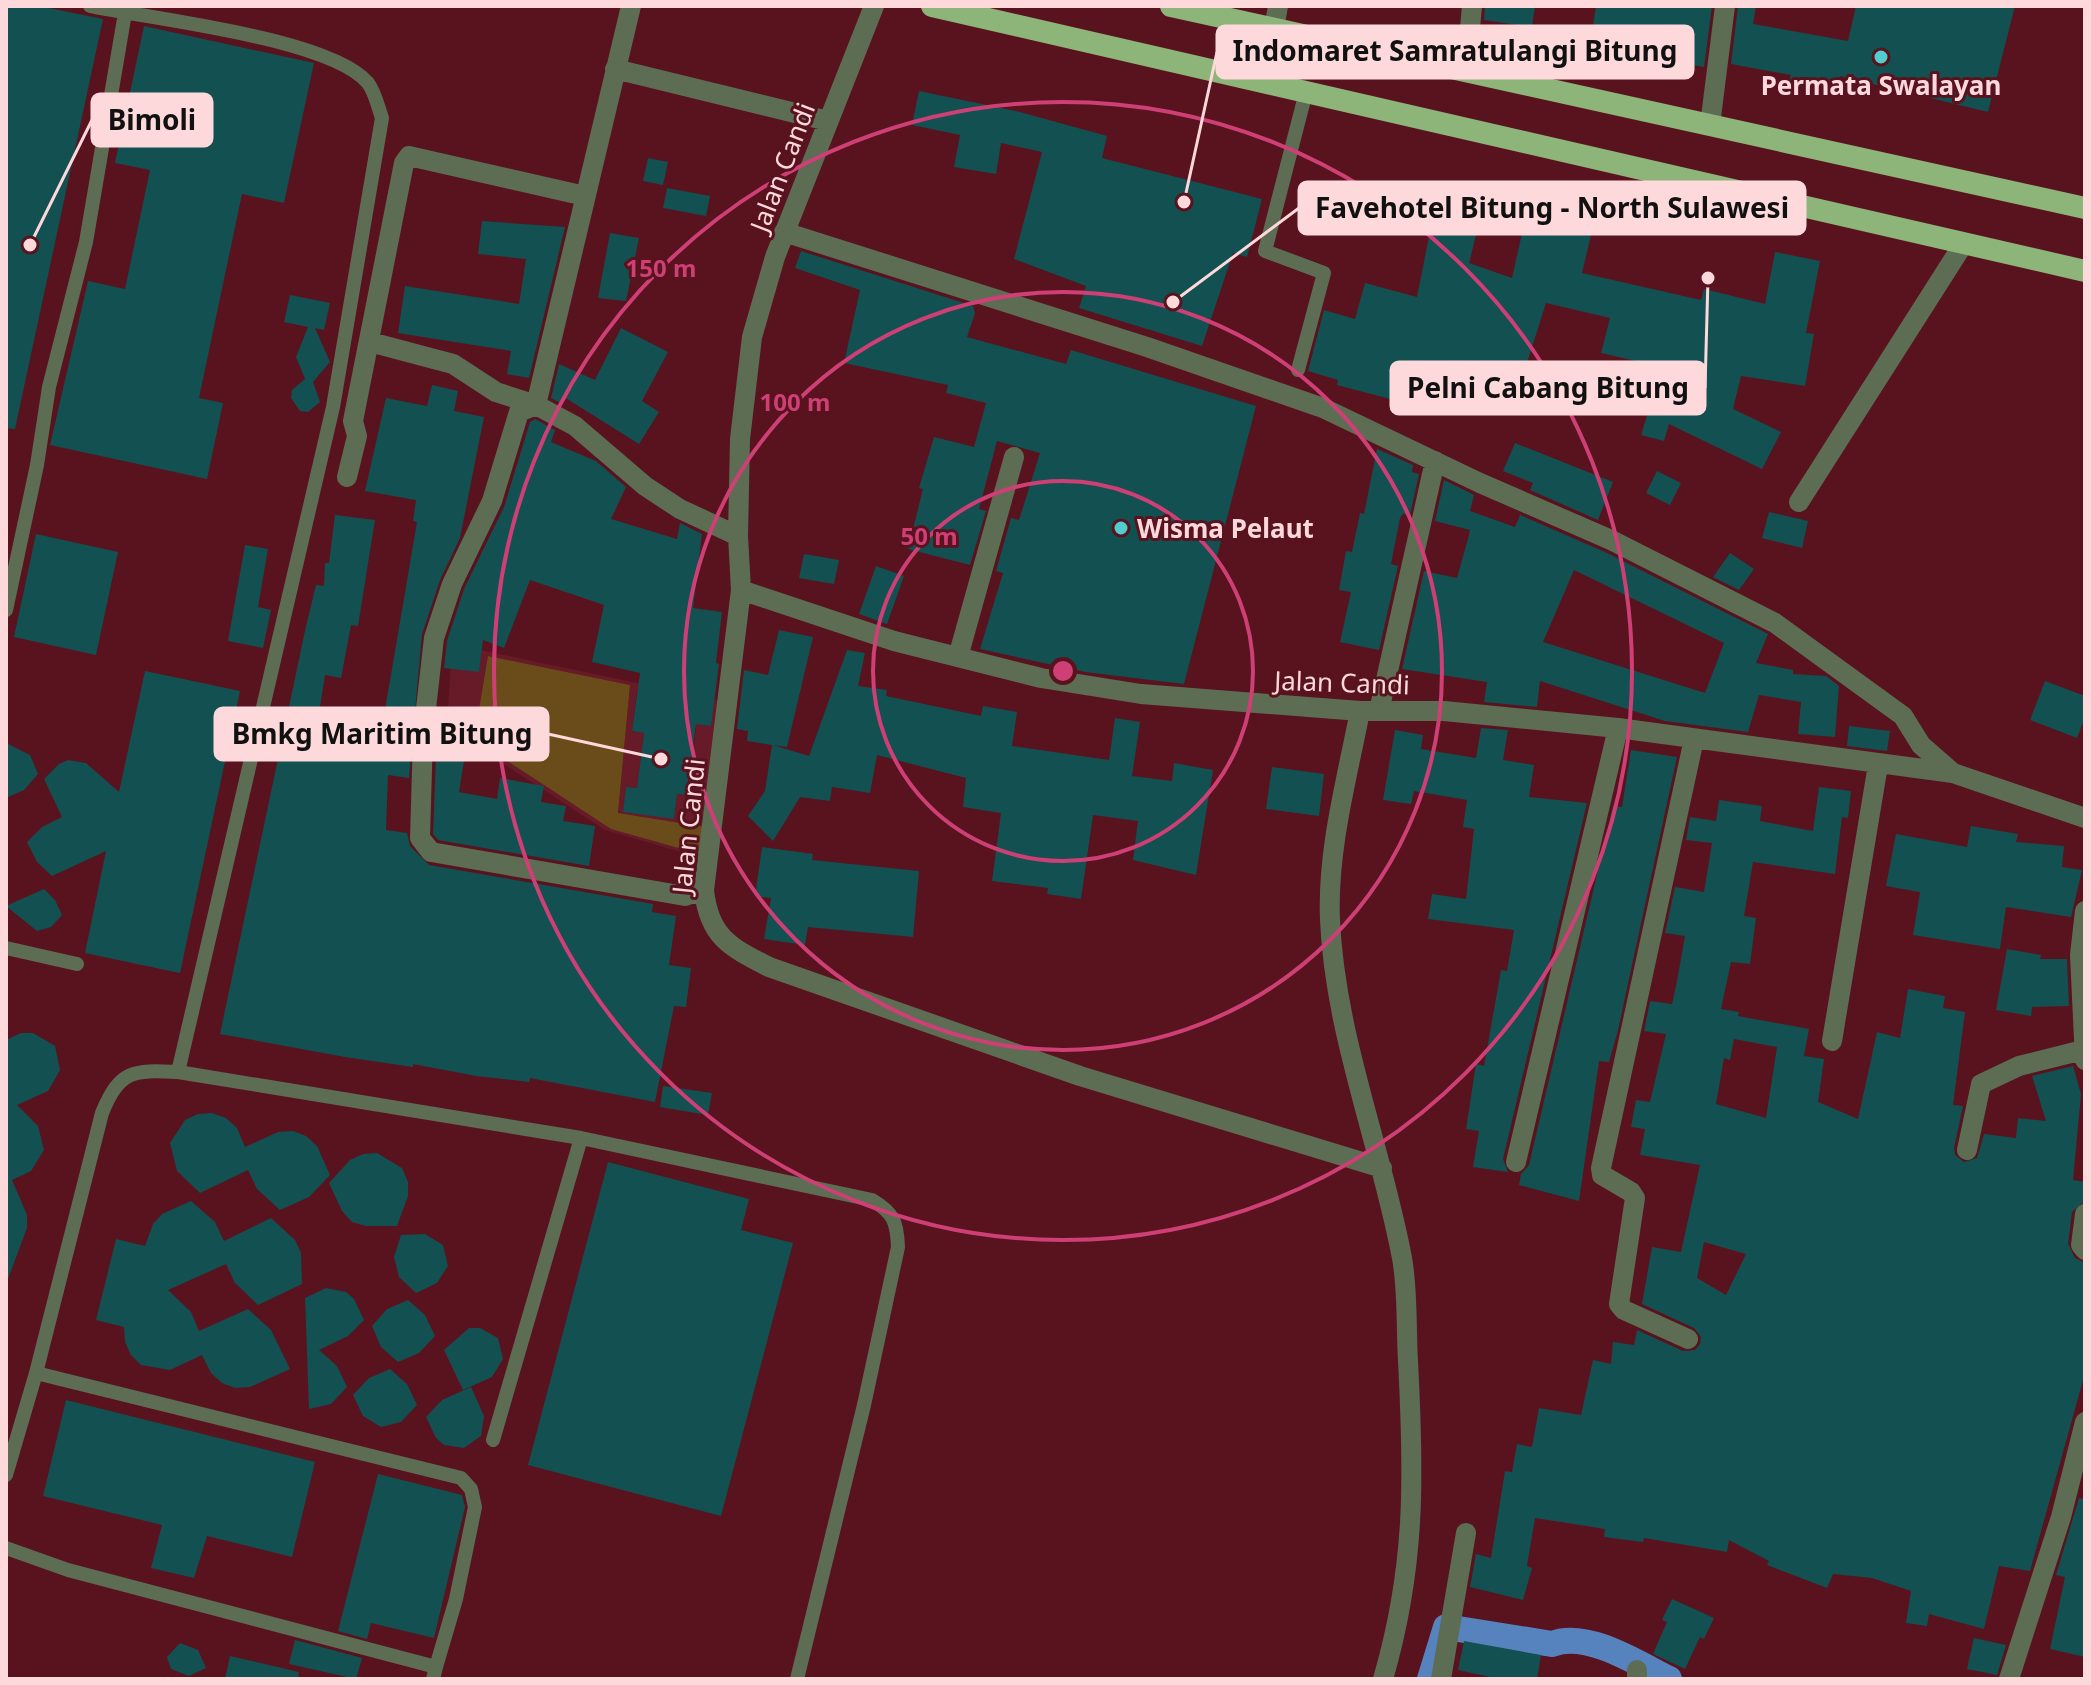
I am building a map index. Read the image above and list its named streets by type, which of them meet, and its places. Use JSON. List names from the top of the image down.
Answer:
{
  "streets": {
    "street": ["Jalan Candi"]
  },
  "places": [
    "Permata Swalayan",
    "Indomaret Samratulangi Bitung",
    "Bimoli",
    "Pelni Cabang Bitung",
    "Favehotel Bitung - North Sulawesi",
    "Wisma Pelaut",
    "Bmkg Maritim Bitung"
  ],
  "rings": ["150 m", "100 m", "50 m"]
}
